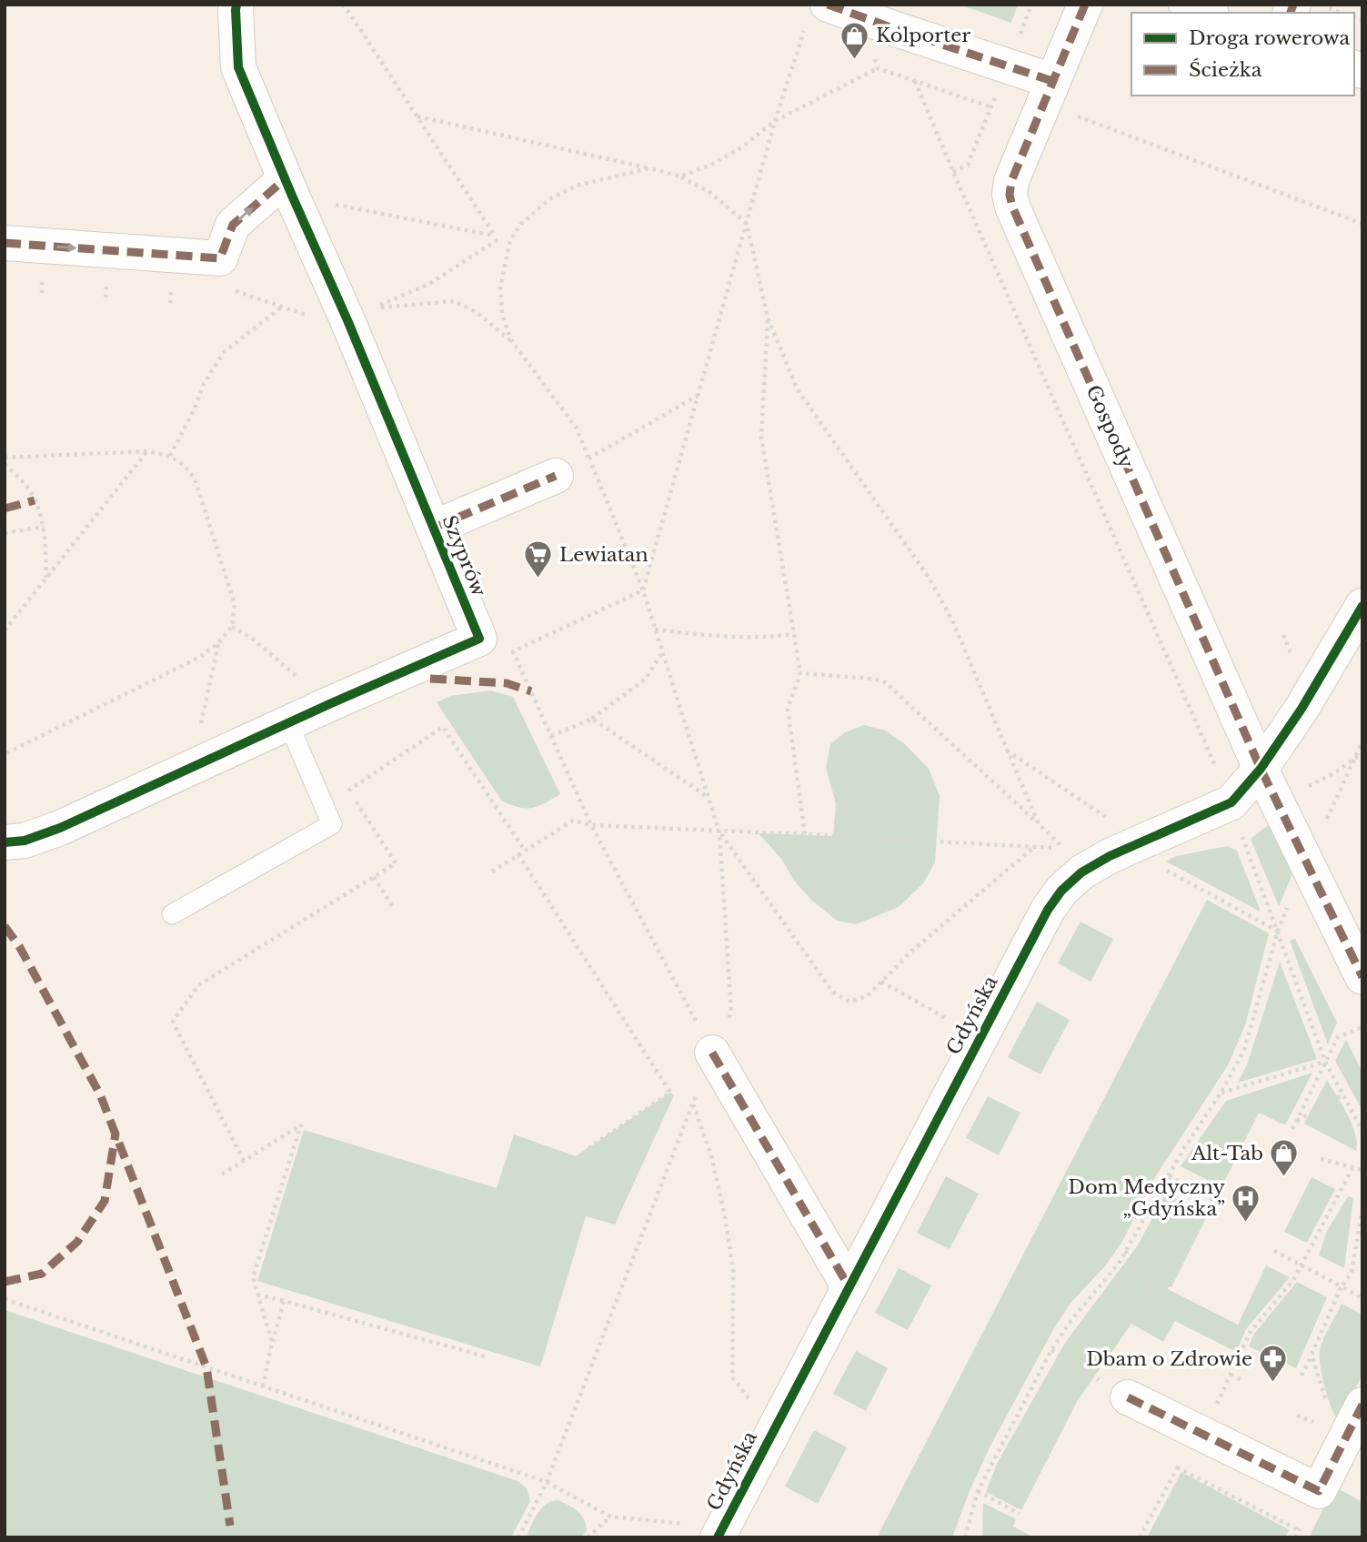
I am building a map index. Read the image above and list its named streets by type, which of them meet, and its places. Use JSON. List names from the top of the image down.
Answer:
{
  "streets": {
    "street": ["Gospody", "Szyprów", "Gdyńska"]
  },
  "crossings": [
    ["Gospody", "Gdyńska"]
  ],
  "places": {
    "shop": ["Kolporter", "Alt-Tab"],
    "supermarket": ["Lewiatan"],
    "hospital": ["Dom Medyczny „Gdyńska”"],
    "pharmacy": ["Dbam o Zdrowie"]
  },
  "legend": ["Droga rowerowa", "Ścieżka"]
}
